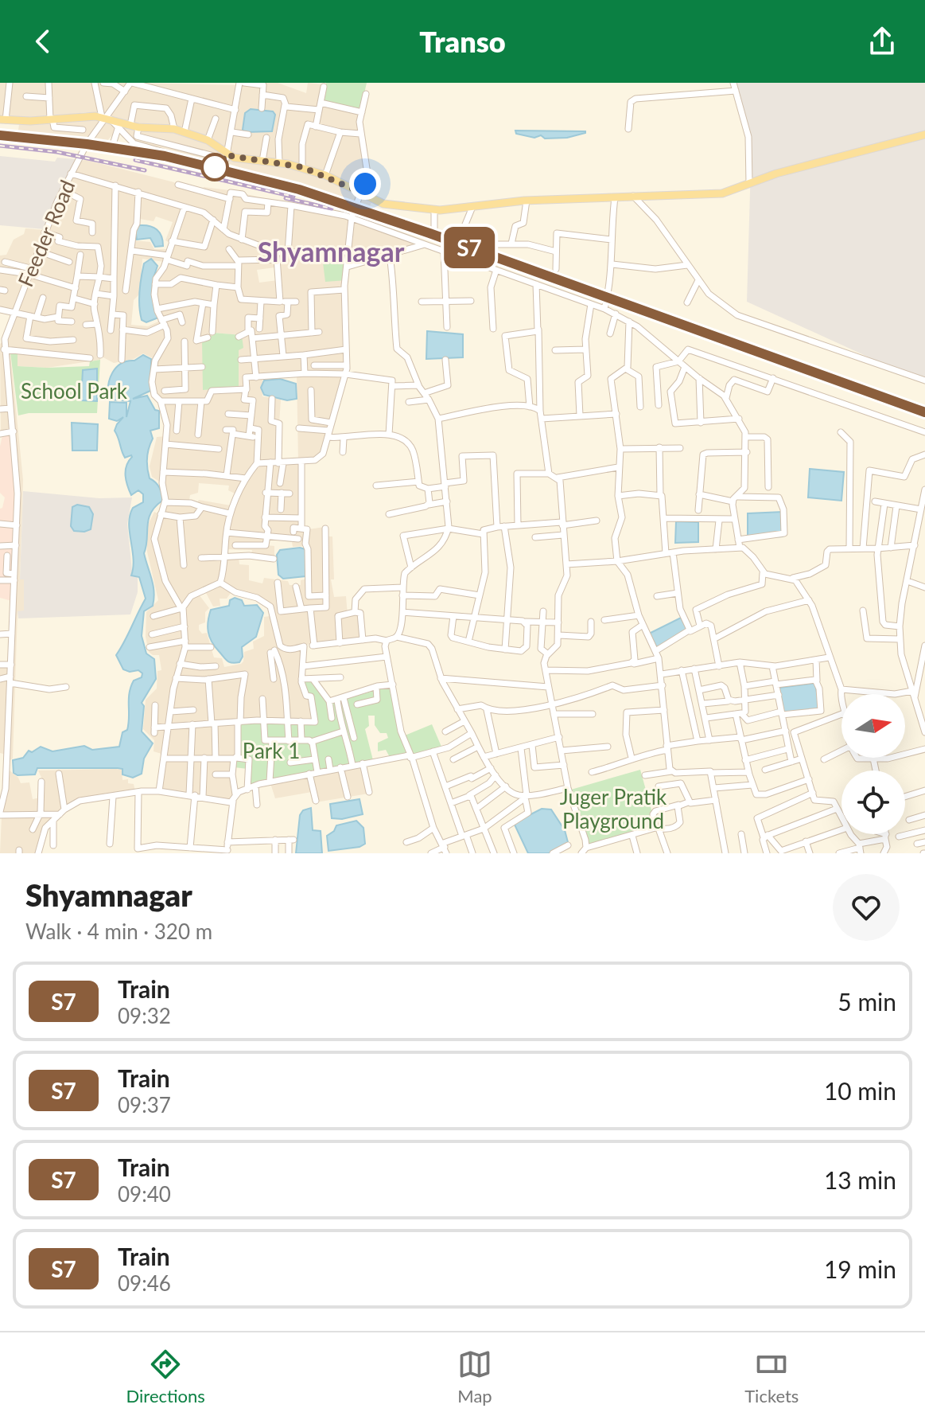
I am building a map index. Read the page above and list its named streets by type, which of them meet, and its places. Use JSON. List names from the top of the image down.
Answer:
{
  "streets": {
    "street": ["Feeder Road"]
  },
  "districts": ["Shyamnagar"],
  "parks": ["School Park", "Park 1", "Juger Pratik Playground"],
  "north": "right",
  "page": {
    "header": "Transo",
    "on_map": "S7",
    "heading": ["Shyamnagar", "Walk · 4 min · 320 m"],
    "list": [
      {
        "mark": "S7",
        "name": "Train",
        "note": "09:32",
        "value": "5 min"
      },
      {
        "mark": "S7",
        "name": "Train",
        "note": "09:37",
        "value": "10 min"
      },
      {
        "mark": "S7",
        "name": "Train",
        "note": "09:40",
        "value": "13 min"
      },
      {
        "mark": "S7",
        "name": "Train",
        "note": "09:46",
        "value": "19 min"
      }
    ],
    "tabs": ["Directions", "Map", "Tickets"]
  }
}
